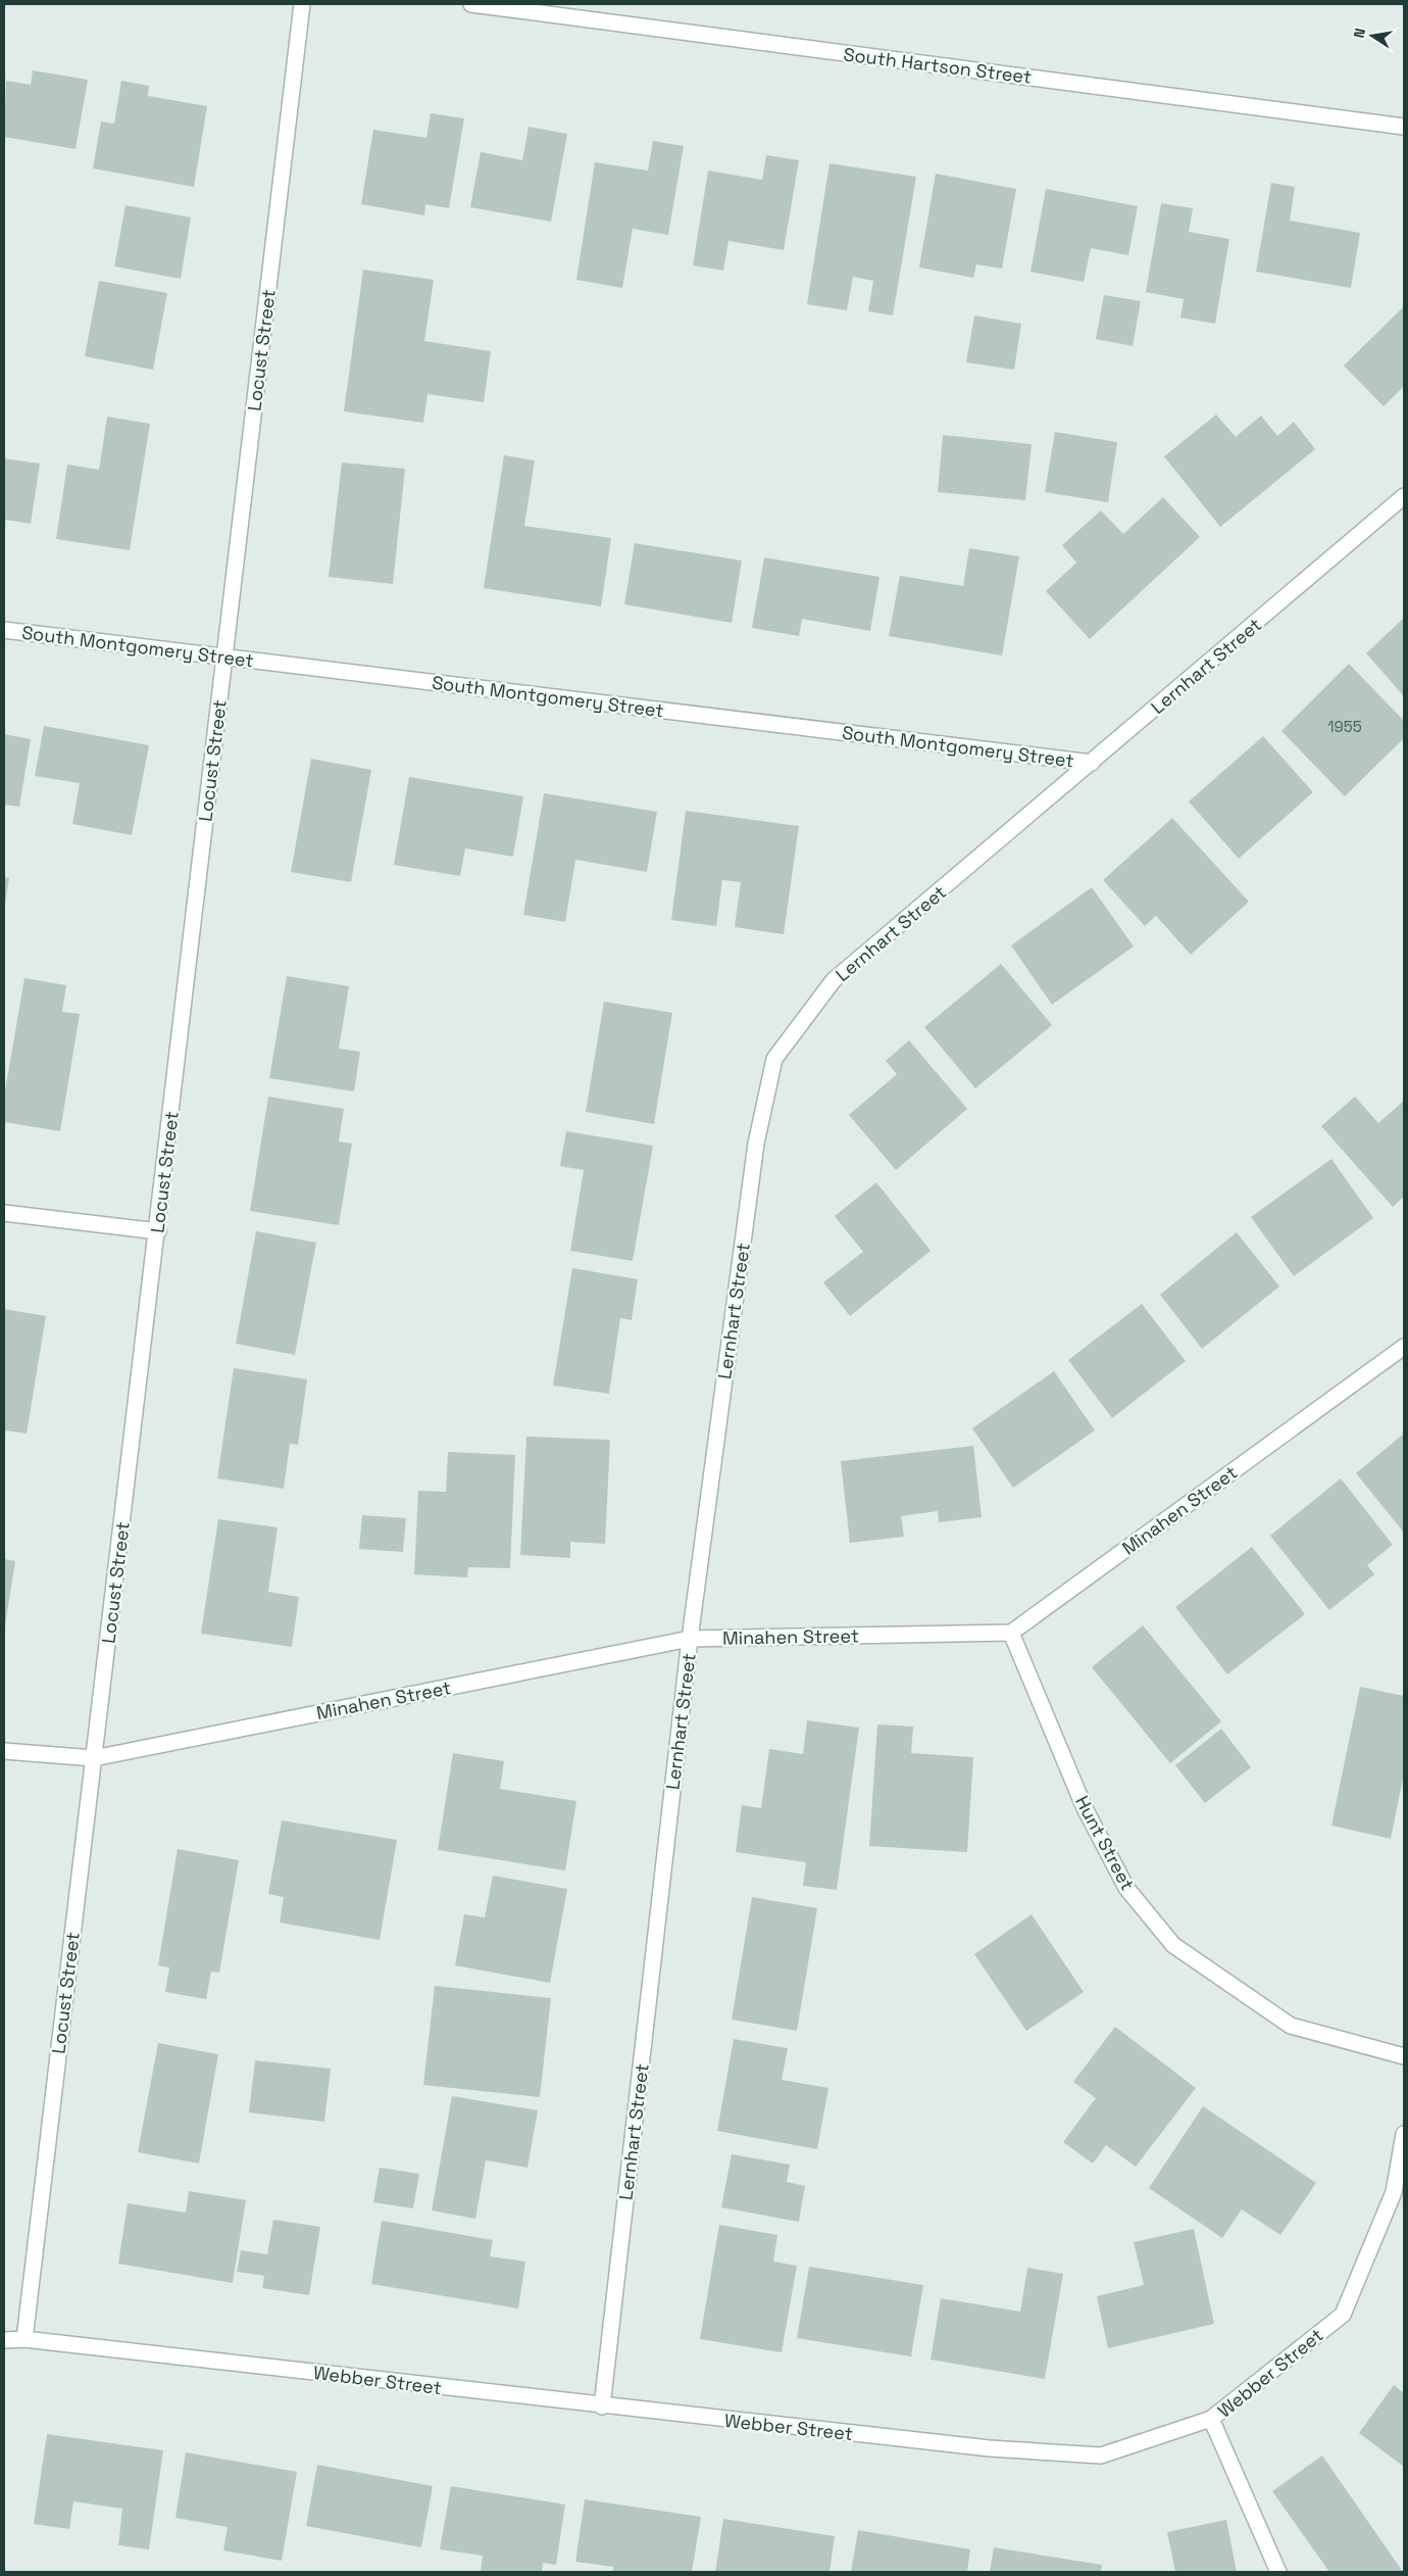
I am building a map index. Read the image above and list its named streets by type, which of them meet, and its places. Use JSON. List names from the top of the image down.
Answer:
{
  "streets": {
    "street": [
      "South Hartson Street",
      "Locust Street",
      "South Montgomery Street",
      "Lernhart Street",
      "Minahen Street",
      "Hunt Street",
      "Webber Street"
    ]
  },
  "crossings": [
    ["Locust Street", "South Montgomery Street"],
    ["Locust Street", "Minahen Street"],
    ["Locust Street", "Webber Street"],
    ["South Montgomery Street", "Lernhart Street"],
    ["Lernhart Street", "Minahen Street"],
    ["Lernhart Street", "Webber Street"],
    ["Minahen Street", "Hunt Street"]
  ],
  "house_numbers": ["1955"],
  "north": "left"
}
